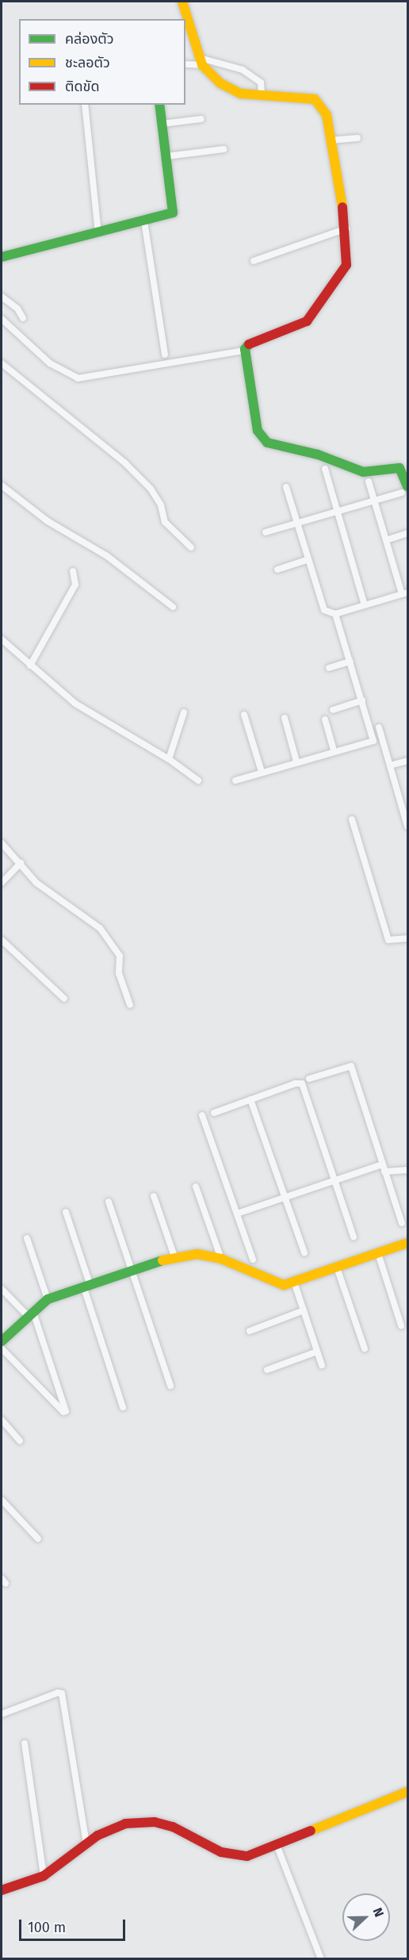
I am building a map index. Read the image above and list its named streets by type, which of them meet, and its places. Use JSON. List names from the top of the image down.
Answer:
{
  "legend": ["คล่องตัว", "ชะลอตัว", "ติดขัด"],
  "scale_bar": "100 m",
  "north": "right"
}
